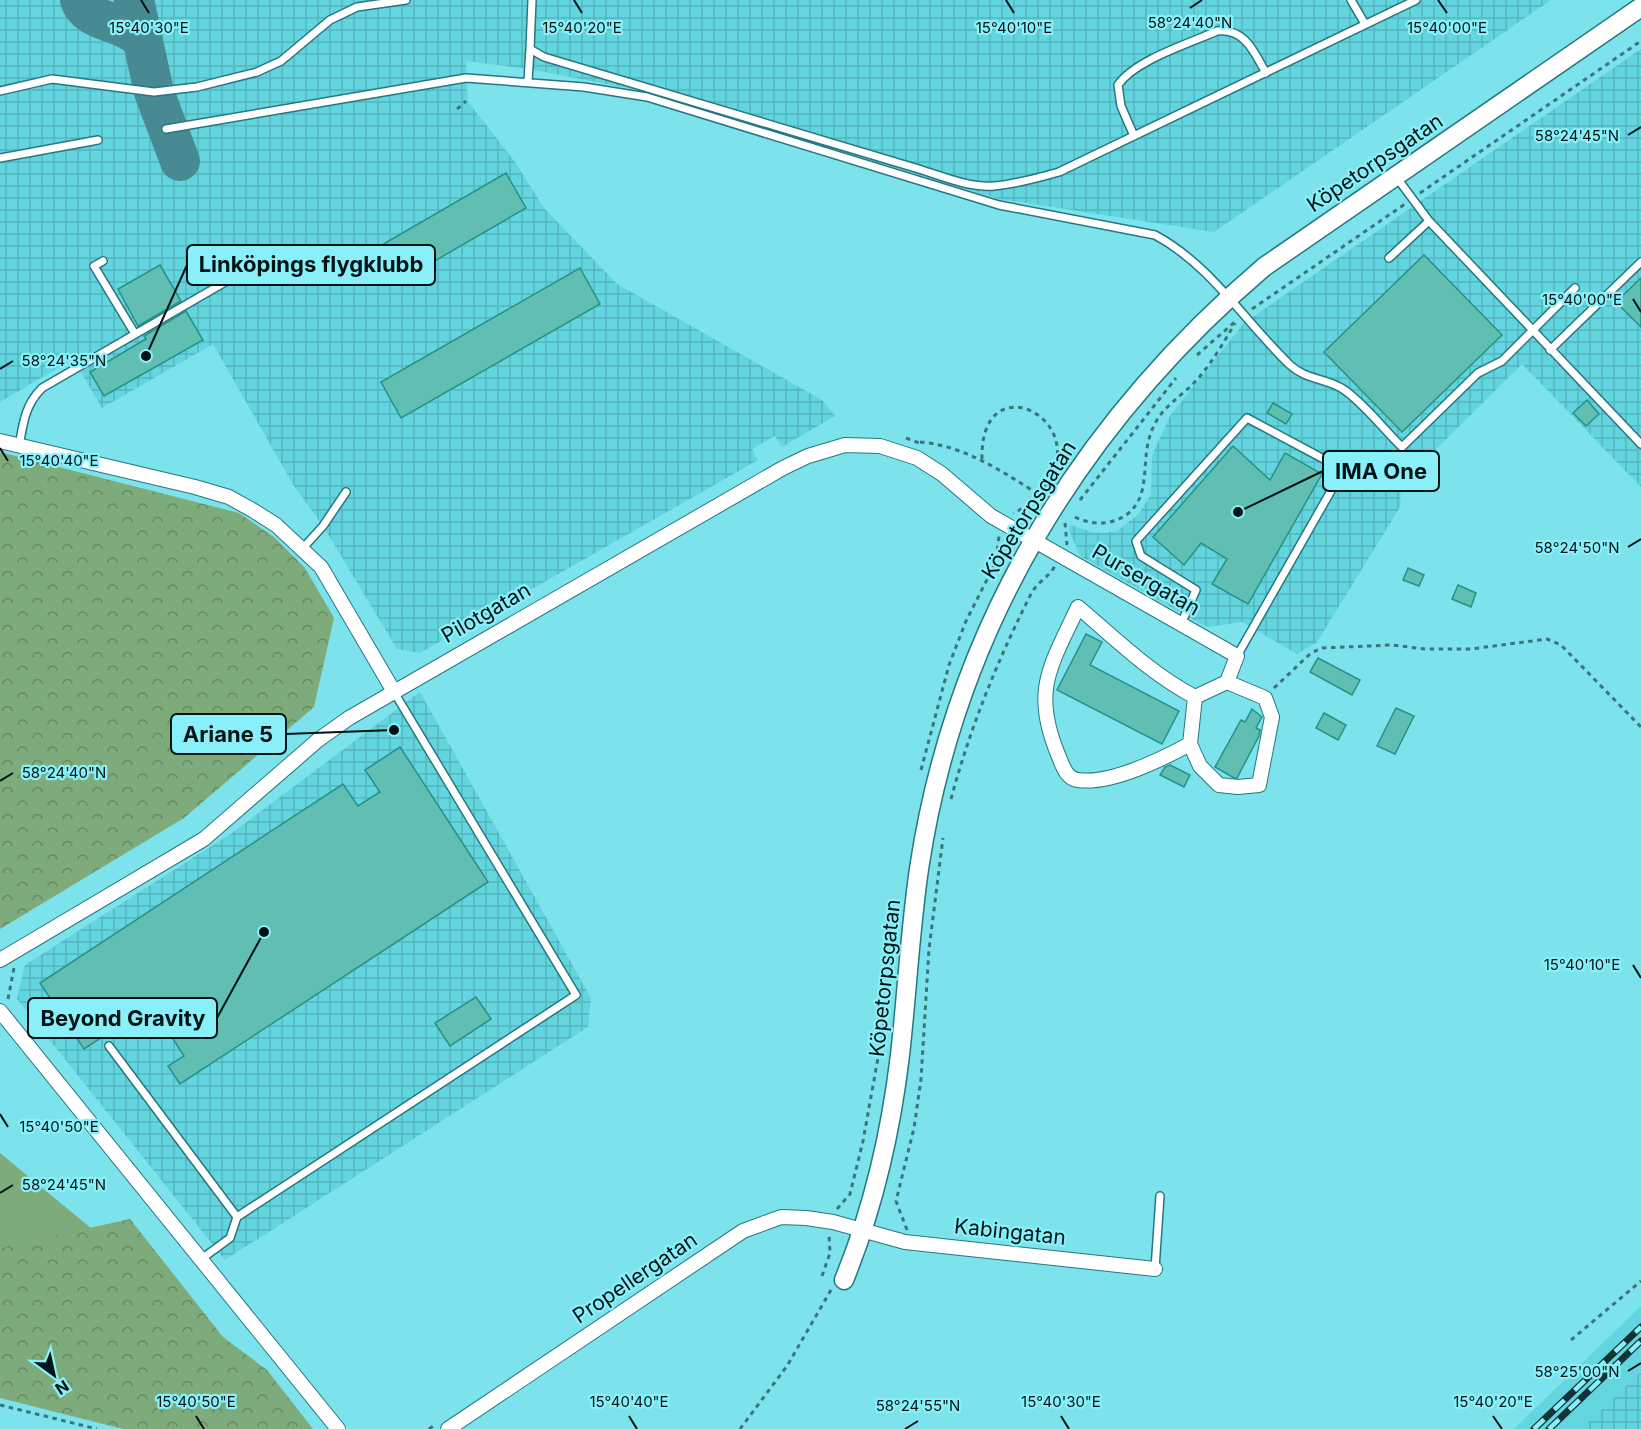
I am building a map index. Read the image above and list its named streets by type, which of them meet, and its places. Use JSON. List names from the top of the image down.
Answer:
{
  "streets": {
    "street": [
      "Köpetorpsgatan",
      "Pursergatan",
      "Pilotgatan",
      "Kabingatan",
      "Propellergatan"
    ]
  },
  "crossings": [
    ["Köpetorpsgatan", "Pursergatan"],
    ["Köpetorpsgatan", "Pilotgatan"],
    ["Köpetorpsgatan", "Kabingatan"],
    ["Köpetorpsgatan", "Propellergatan"],
    ["Pursergatan", "Pilotgatan"],
    ["Kabingatan", "Propellergatan"]
  ],
  "places": [
    "Linköpings flygklubb",
    "IMA One",
    "Ariane 5",
    "Beyond Gravity"
  ],
  "north": "bottom right",
  "coordinates": [
    "58°24'40\"N",
    "15°40'30\"E",
    "15°40'20\"E",
    "15°40'10\"E",
    "15°40'00\"E",
    "58°24'45\"N",
    "58°24'35\"N",
    "15°40'40\"E",
    "58°24'50\"N",
    "15°40'50\"E",
    "58°25'00\"N",
    "58°24'55\"N"
  ]
}
